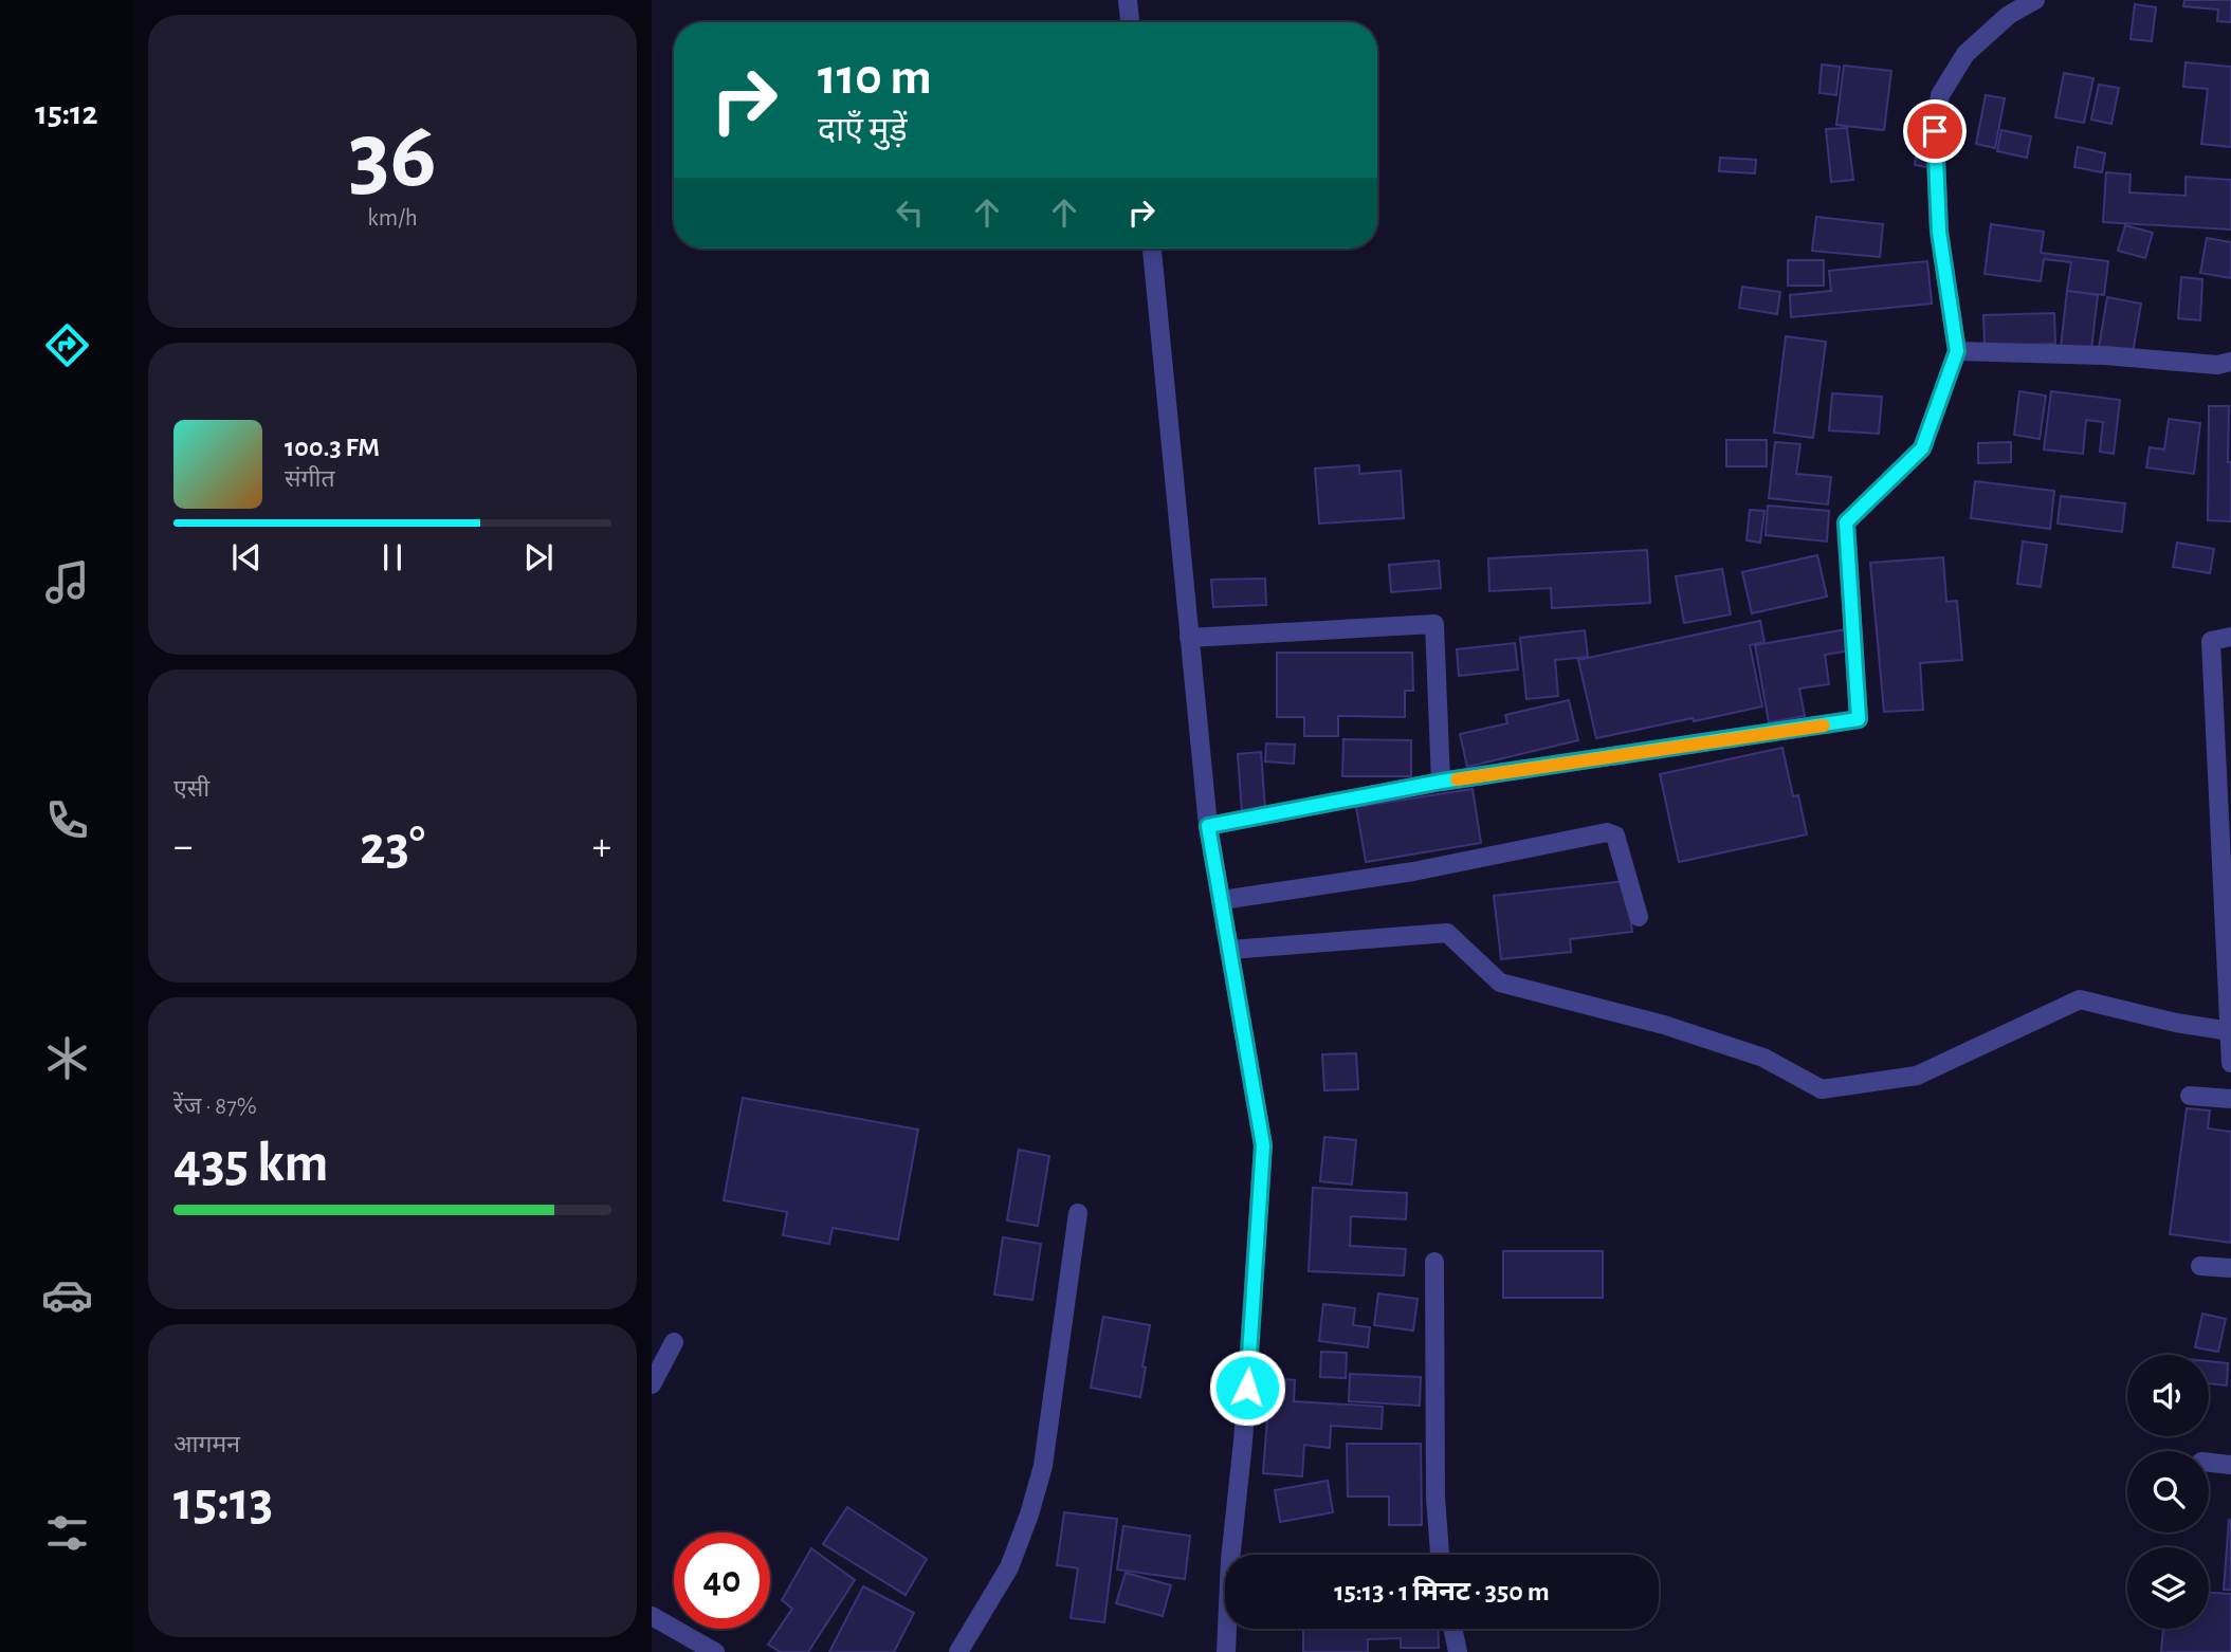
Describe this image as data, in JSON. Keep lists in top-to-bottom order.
{
  "page": {
    "tabs": "15:12",
    "tile": [
      ["36", "km/h"],
      "एसी",
      ["रेंज · 87%", "435 km"],
      ["आगमन", "15:13"]
    ],
    "turn": ["110 m", "दाएँ मुड़ें"],
    "song": ["100.3 FM", "संगीत"],
    "heat": ["−", "23°", "+"],
    "limit": "40",
    "trip": "15:13 · 1 मिनट · 350 m"
  }
}
